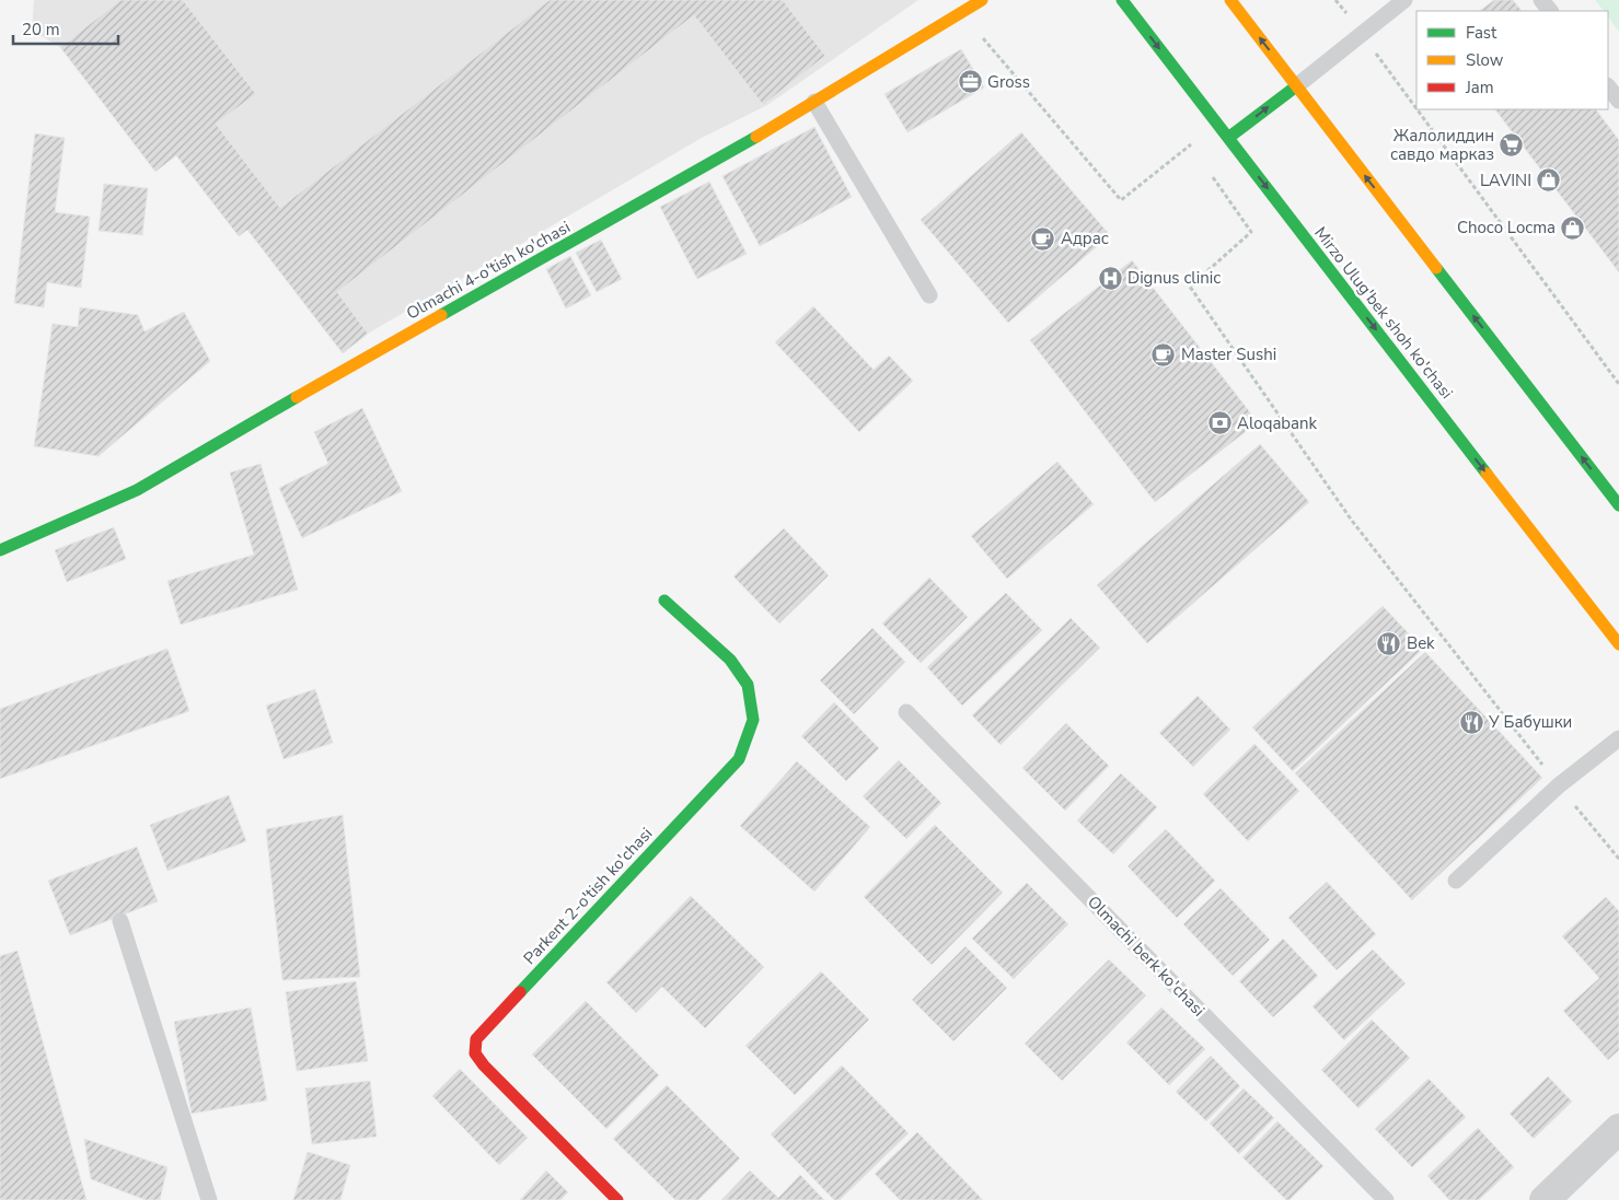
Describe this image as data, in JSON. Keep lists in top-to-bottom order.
{
  "streets": {
    "street": ["Olmachi 4-o'tish ko'chasi", "Mirzo Ulug'bek shoh ko'chasi", "Parkent 2-o'tish ko'chasi"],
    "lane": ["Olmachi berk ko'chasi"]
  },
  "places": {
    "office": ["Gross"],
    "supermarket": ["Жалолиддин савдо марказ"],
    "shop": ["LAVINI", "Choco Locma"],
    "cafe": ["Адрас", "Master Sushi"],
    "hospital": ["Dignus clinic"],
    "bank": ["Aloqabank"],
    "restaurant": ["Bek", "У Бабушки"]
  },
  "legend": ["Fast", "Slow", "Jam"],
  "scale_bar": "20 m"
}
